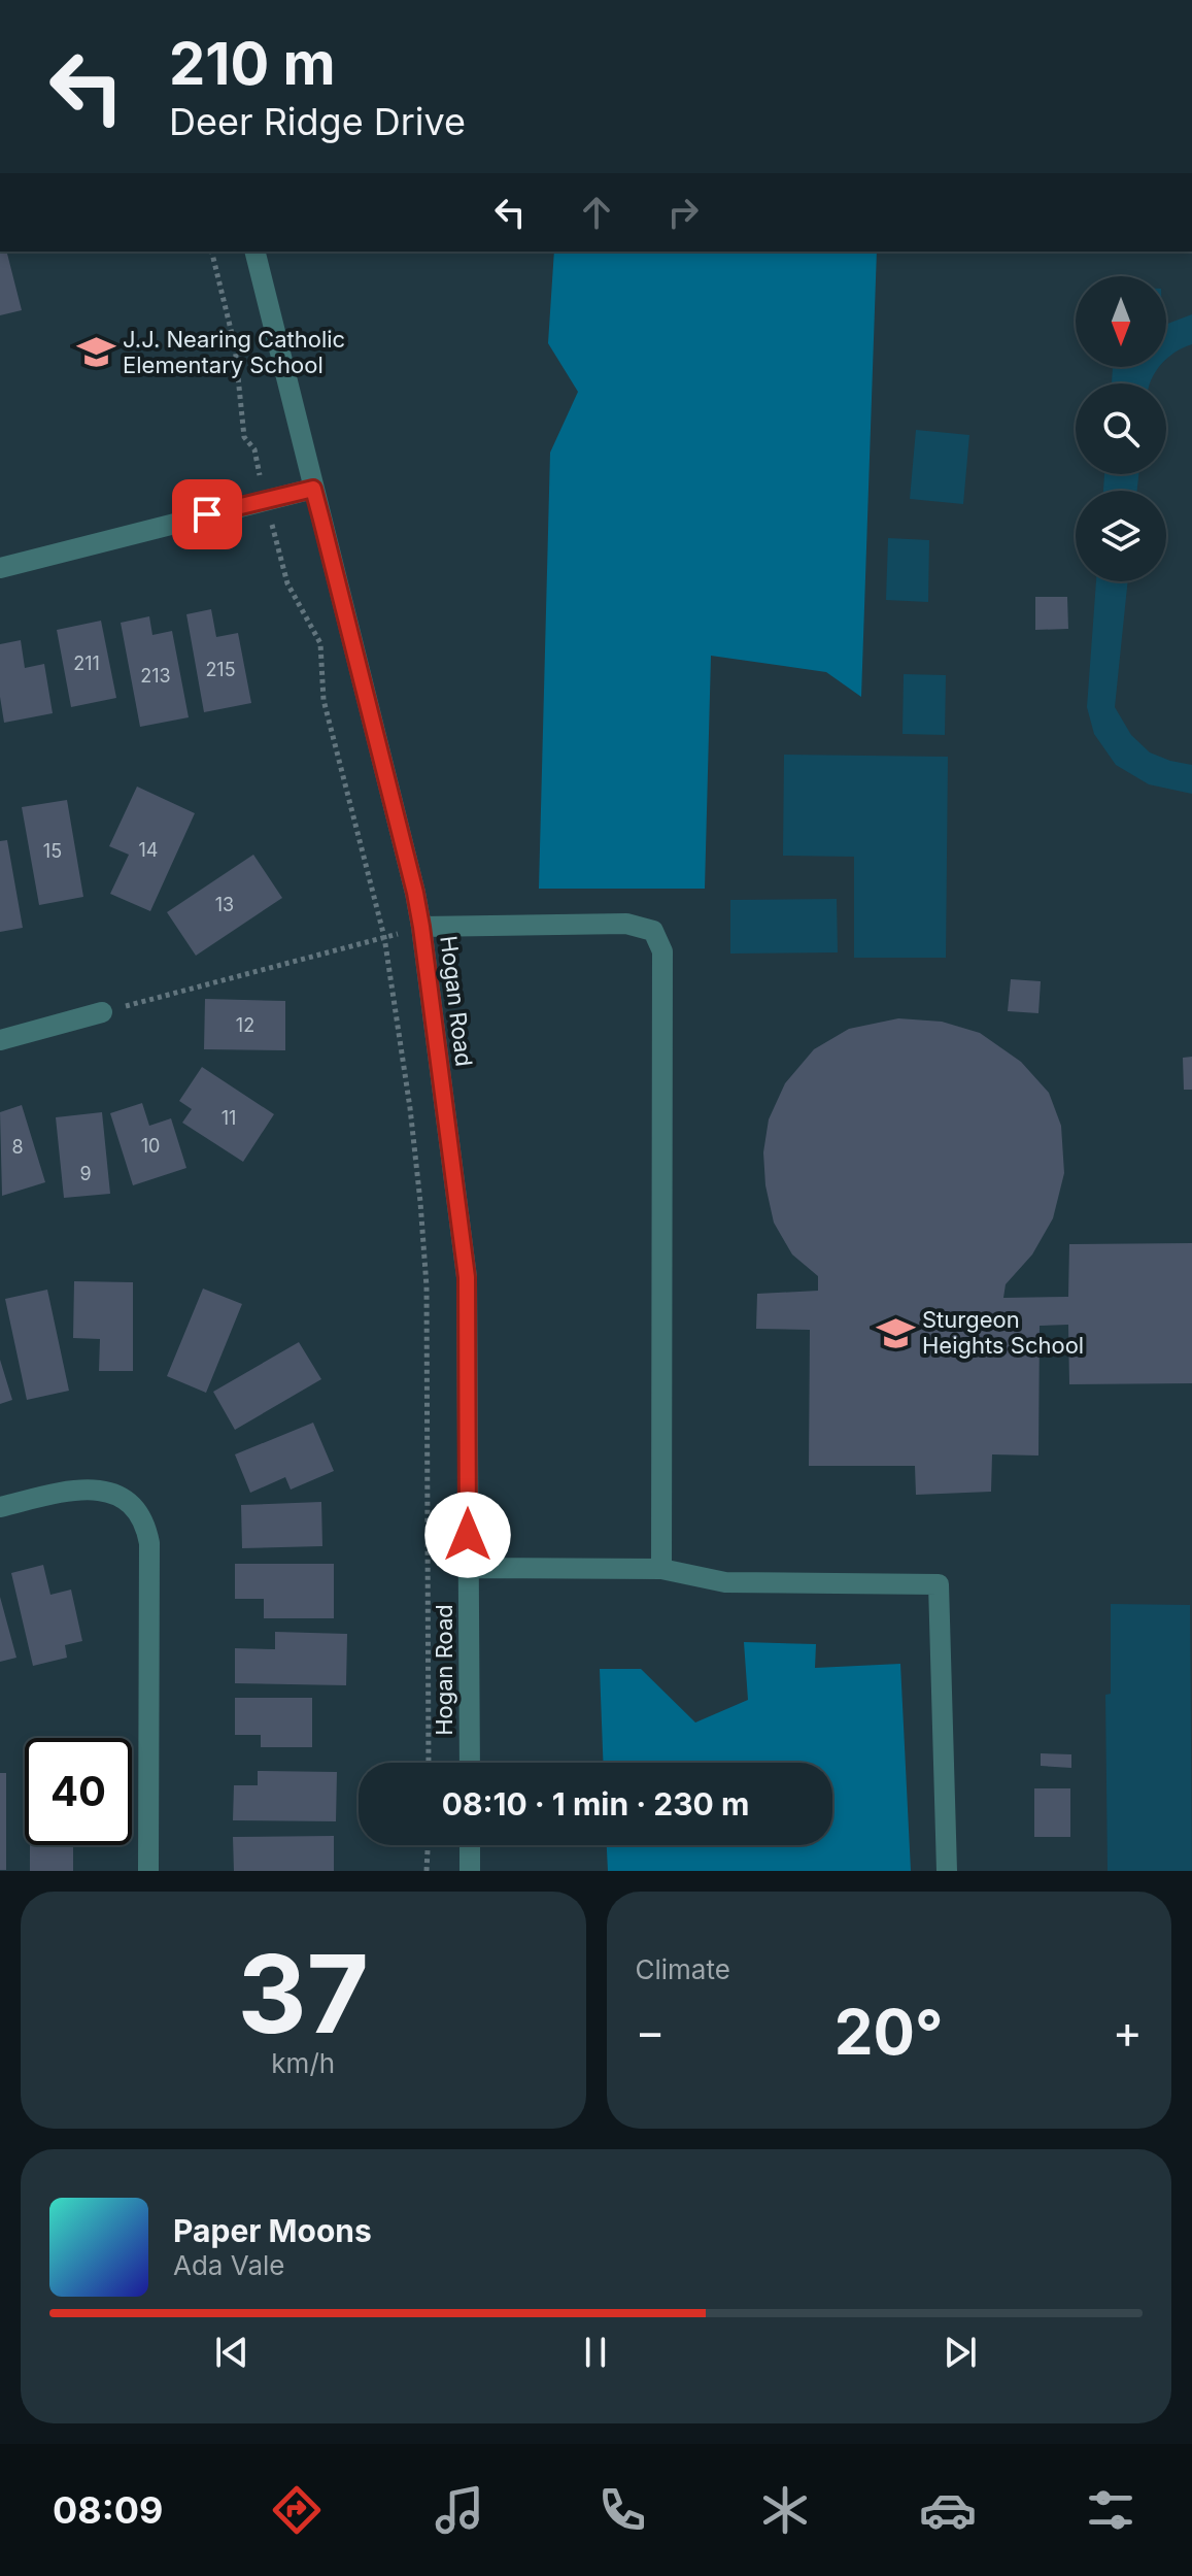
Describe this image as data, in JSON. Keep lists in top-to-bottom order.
{
  "streets": {
    "street": ["Hogan Road"]
  },
  "places": {
    "school or university": ["J.J. Nearing Catholic Elementary School", "Sturgeon Heights School"]
  },
  "house_numbers": [
    "211",
    "215",
    "213",
    "14",
    "15",
    "13",
    "12",
    "11",
    "10",
    "8",
    "9"
  ],
  "north": "bottom",
  "page": {
    "turn": ["210 m", "Deer Ridge Drive"],
    "limit": "40",
    "trip": "08:10 · 1 min · 230 m",
    "tile": [
      ["37", "km/h"],
      "Climate"
    ],
    "heat": ["−", "20°", "+"],
    "song": ["Paper Moons", "Ada Vale"],
    "tabs": "08:09"
  }
}
